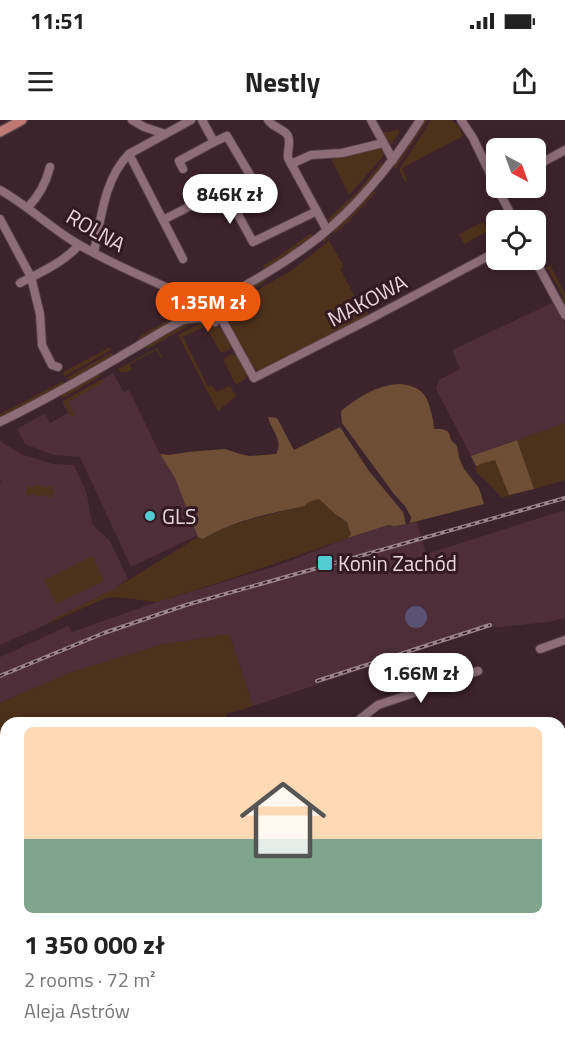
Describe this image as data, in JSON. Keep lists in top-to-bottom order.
{
  "streets": {
    "street": ["ROLNA", "MAKOWA"]
  },
  "places": {
    "other": ["GLS"],
    "transit": ["Konin Zachód"]
  },
  "north": "bottom right",
  "page": {
    "status": "11:51",
    "header": "Nestly",
    "price": ["846K zł", "1.35M zł", "1.66M zł"],
    "list": [
      {
        "name": "1 350 000 zł",
        "note": "2 rooms · 72 m² · Aleja Astrów"
      }
    ]
  }
}
